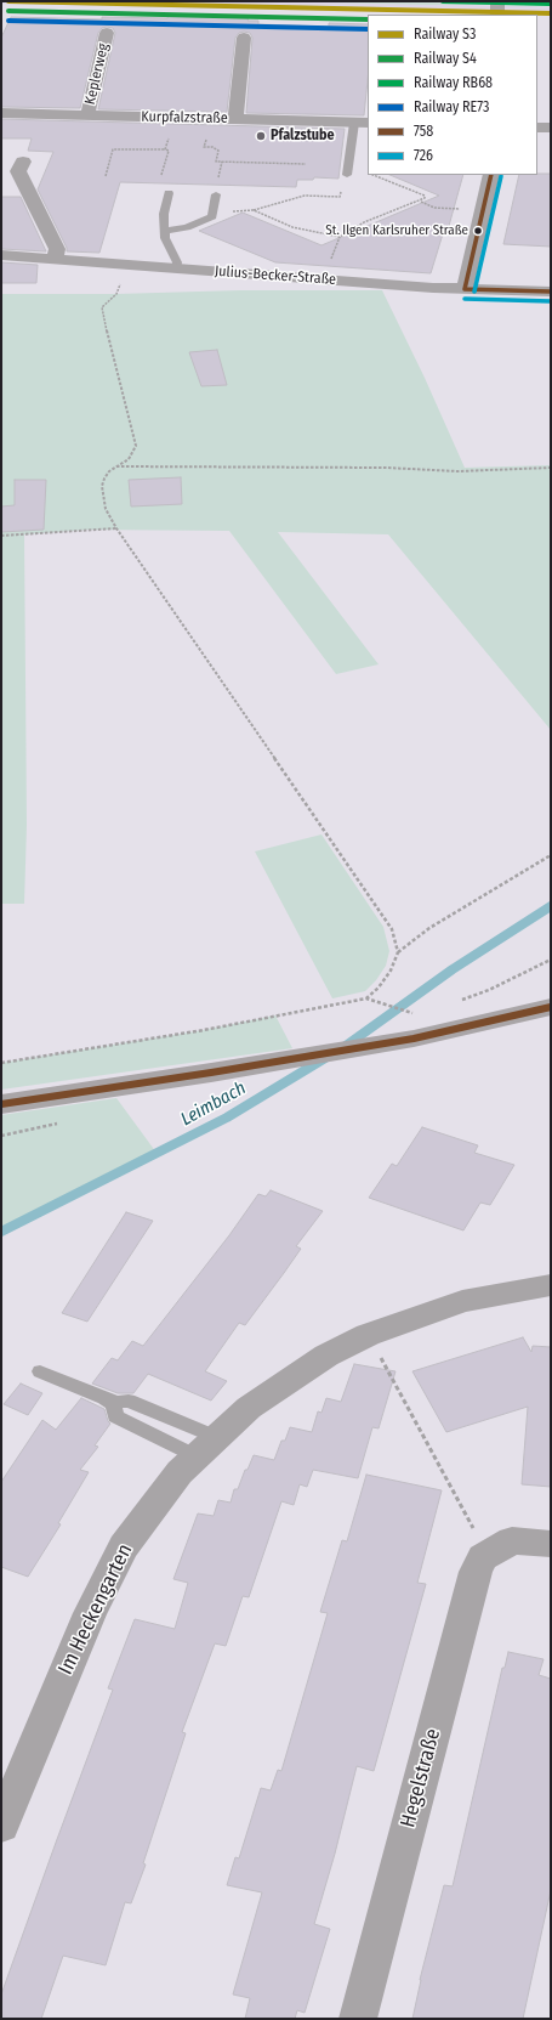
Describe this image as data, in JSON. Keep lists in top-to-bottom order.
{
  "streets": {
    "street": [
      "Keplerweg",
      "Kurpfalzstraße",
      "Julius-Becker-Straße",
      "Im Heckengarten",
      "Hegelstraße"
    ]
  },
  "crossings": [
    ["Keplerweg", "Kurpfalzstraße"]
  ],
  "water": ["Leimbach"],
  "places": ["Pfalzstube", "St. Ilgen Karlsruher Straße"],
  "lines": [
    "rail line S3",
    "rail line RB68",
    "rail line S4",
    "rail line RE73",
    "transit line 758",
    "transit line 726"
  ],
  "legend": [
    "Railway S3",
    "Railway S4",
    "Railway RB68",
    "Railway RE73",
    "758",
    "726"
  ]
}
